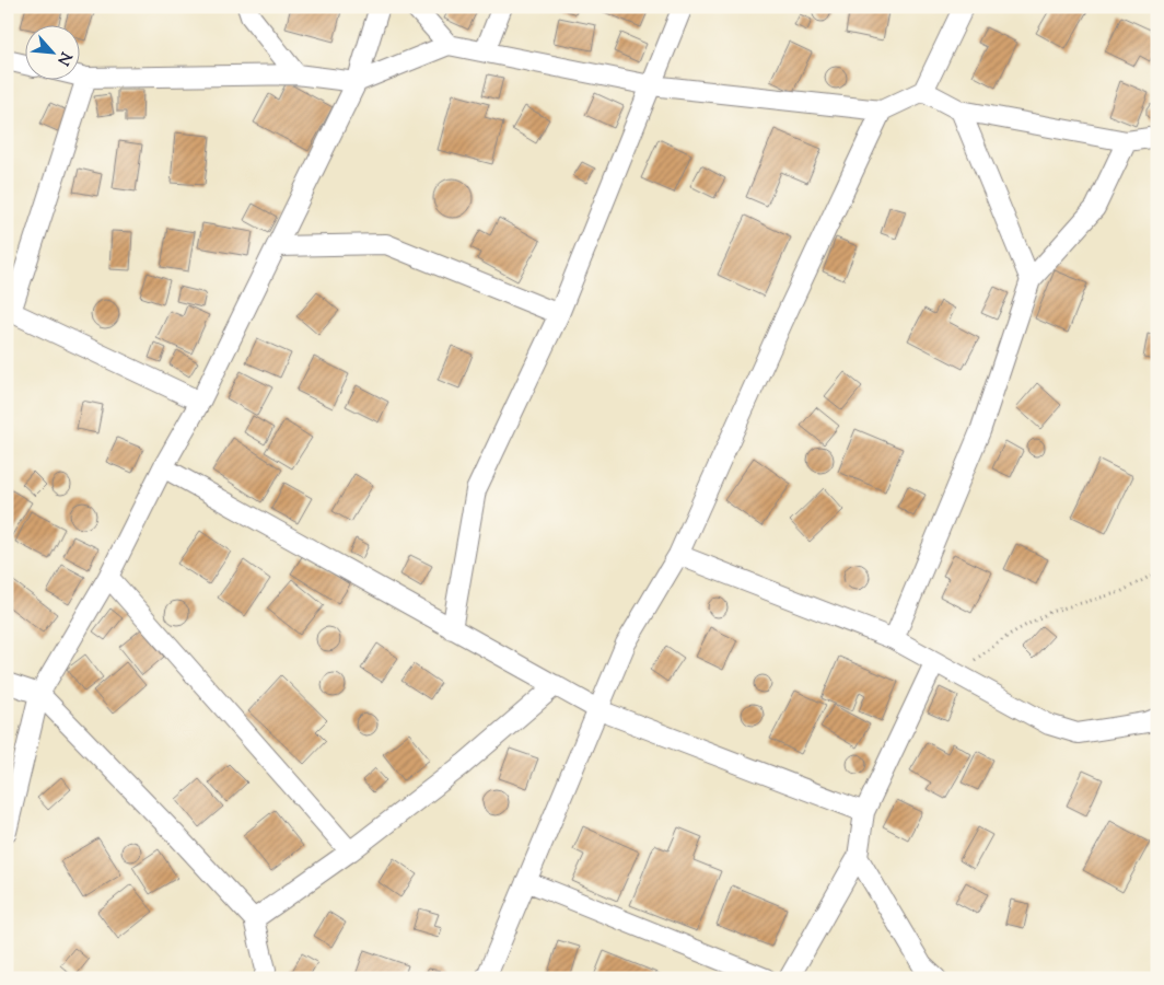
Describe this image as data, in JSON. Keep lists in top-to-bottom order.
{
  "north": "bottom right"
}
